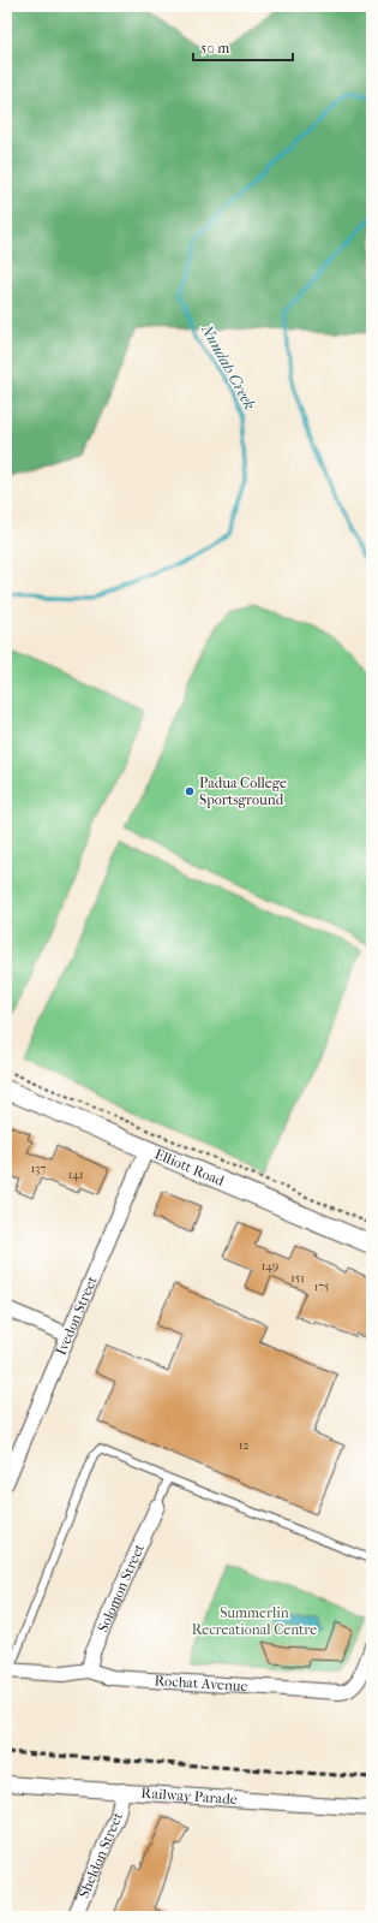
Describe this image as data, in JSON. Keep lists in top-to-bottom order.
{
  "streets": {
    "street": [
      "Elliott Road",
      "Ivedon Street",
      "Solomon Street",
      "Rochat Avenue",
      "Railway Parade",
      "Sheldon Street"
    ]
  },
  "crossings": [
    ["Elliott Road", "Ivedon Street"],
    ["Solomon Street", "Rochat Avenue"],
    ["Railway Parade", "Sheldon Street"]
  ],
  "water": ["Nundah Creek"],
  "parks": ["Summerlin Recreational Centre"],
  "places": ["Padua College Sportsground"],
  "house_numbers": [
    "137",
    "141",
    "149",
    "151",
    "175",
    "12"
  ],
  "scale_bar": "50 m"
}
